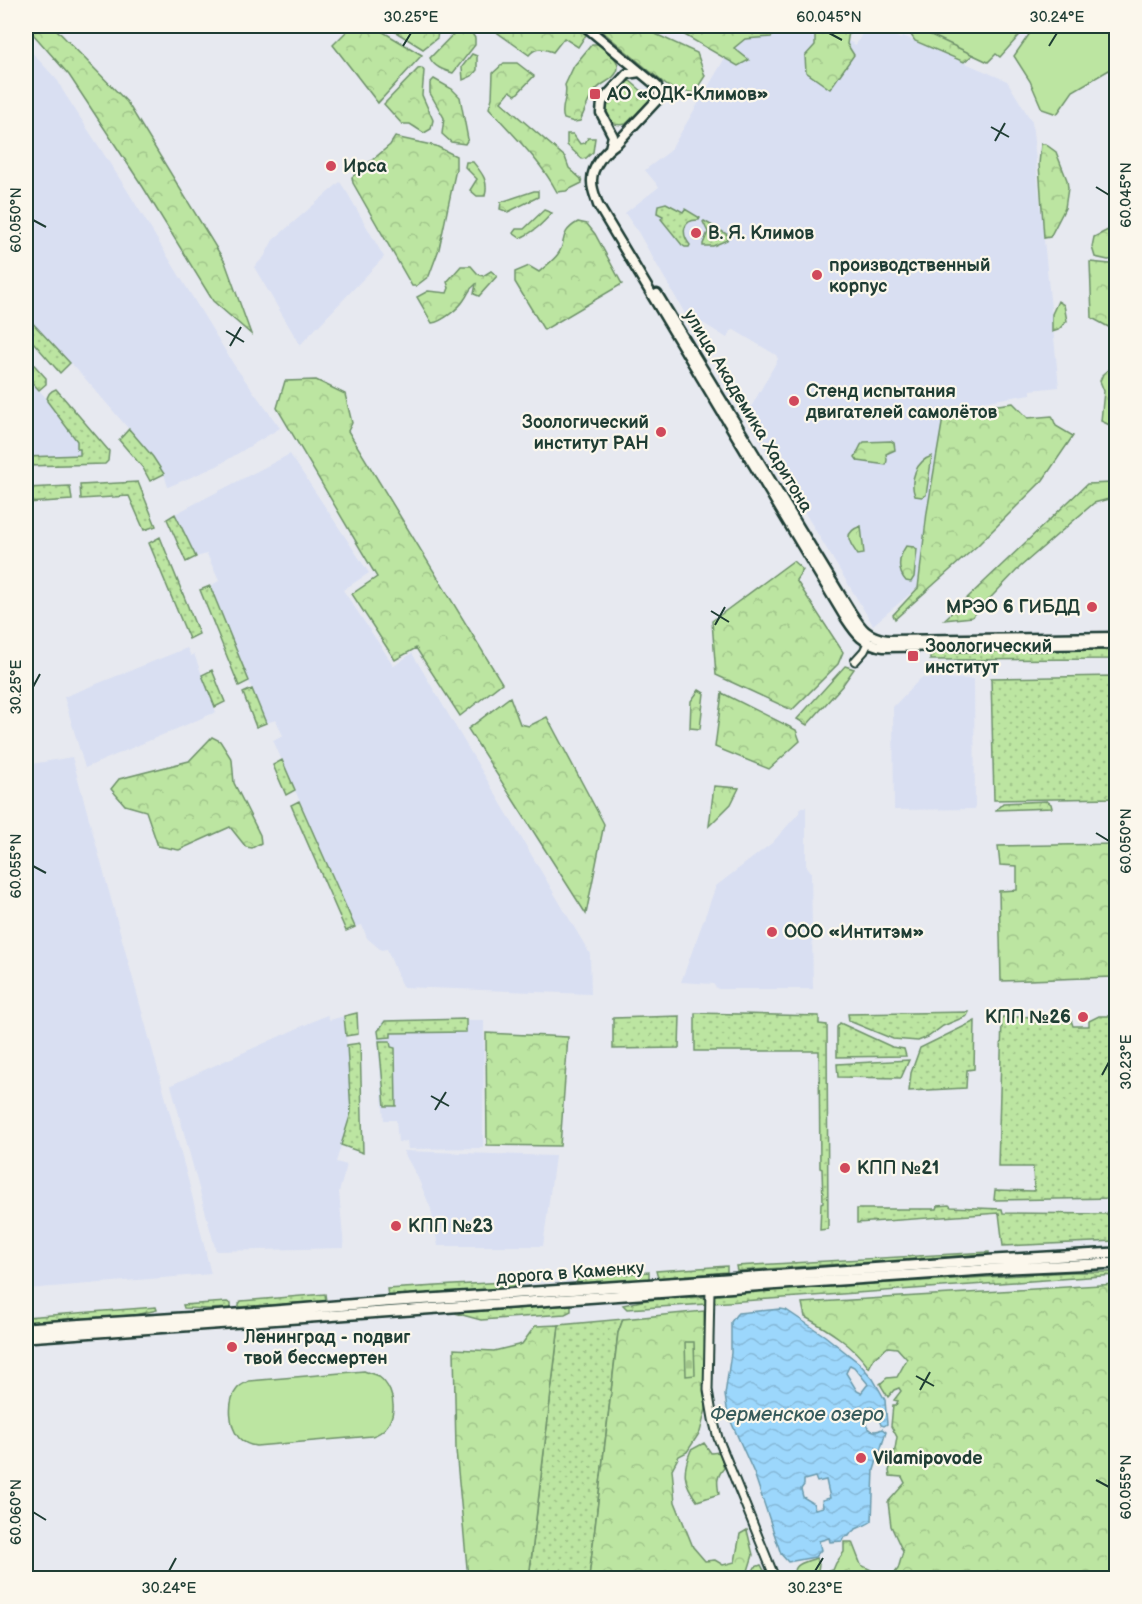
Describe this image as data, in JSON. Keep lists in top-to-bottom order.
{
  "streets": {
    "main road": ["дорога в Каменку"],
    "street": ["улица Академика Харитона"]
  },
  "water": ["Ферменское озеро"],
  "places": {
    "transit": ["АО «ОДК-Климов»", "Зоологический институт"],
    "other": [
      "Ирса",
      "В. Я. Климов",
      "производственный корпус",
      "Стенд испытания двигателей самолётов",
      "Зоологический институт РАН",
      "МРЭО 6 ГИБДД",
      "ООО «Интитэм»",
      "КПП №26",
      "КПП №21",
      "КПП №23",
      "Ленинград - подвиг твой бессмертен",
      "Vilamipovode"
    ]
  },
  "coordinates": [
    "30.25°E",
    "60.045°N",
    "30.24°E",
    "60.050°N",
    "60.055°N",
    "30.23°E",
    "60.060°N"
  ]
}
